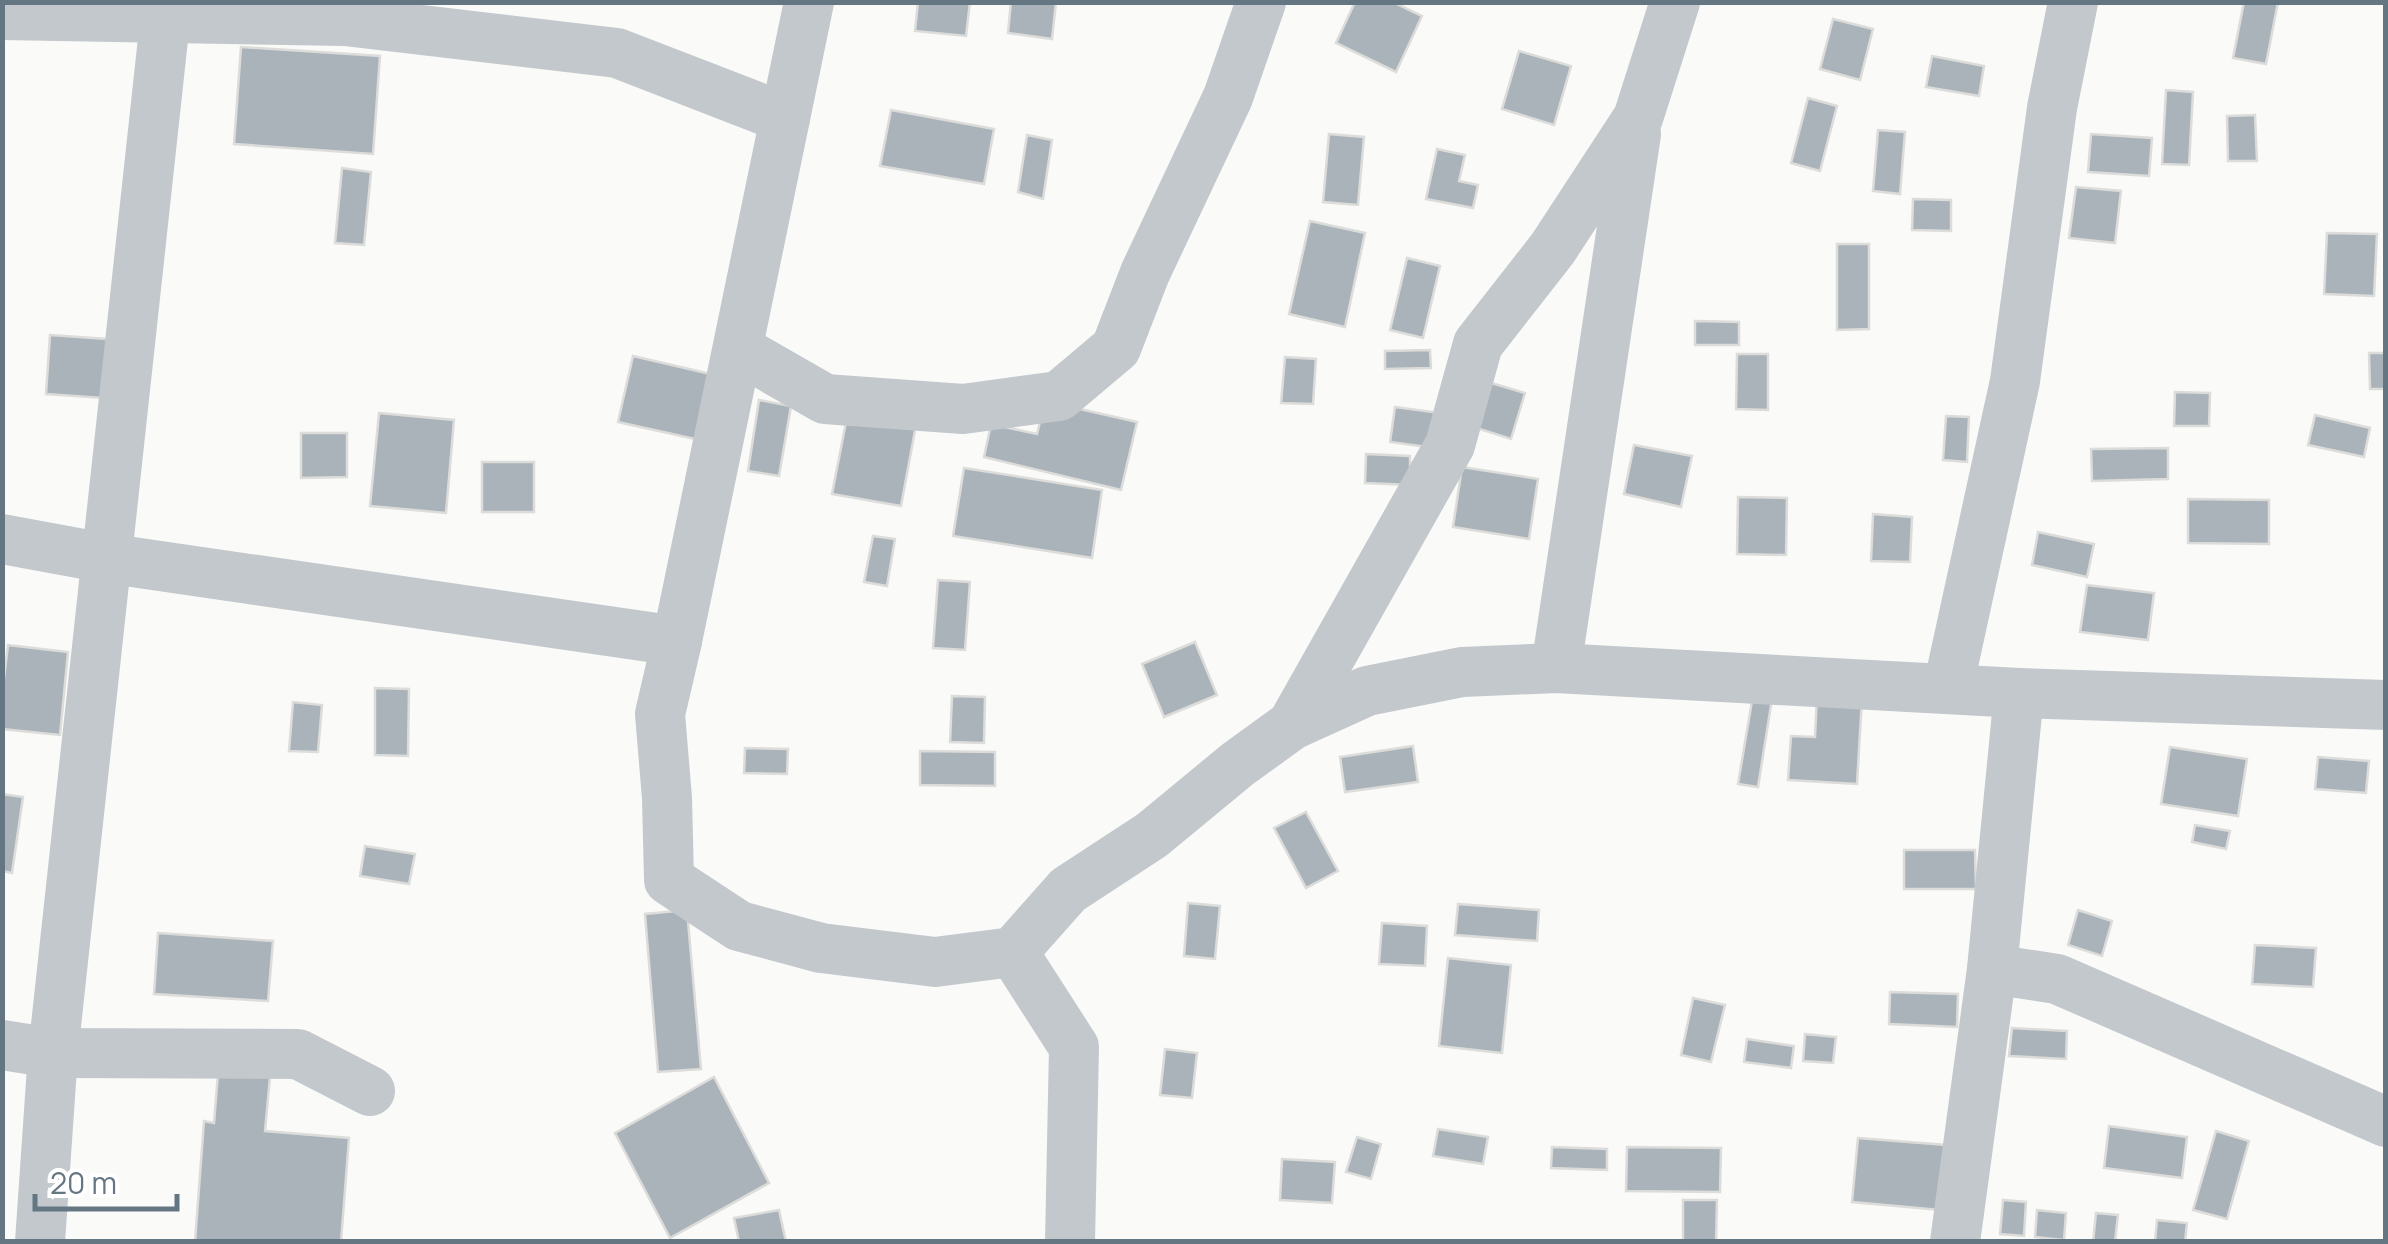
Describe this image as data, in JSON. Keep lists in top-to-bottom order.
{
  "scale_bar": "20 m"
}
